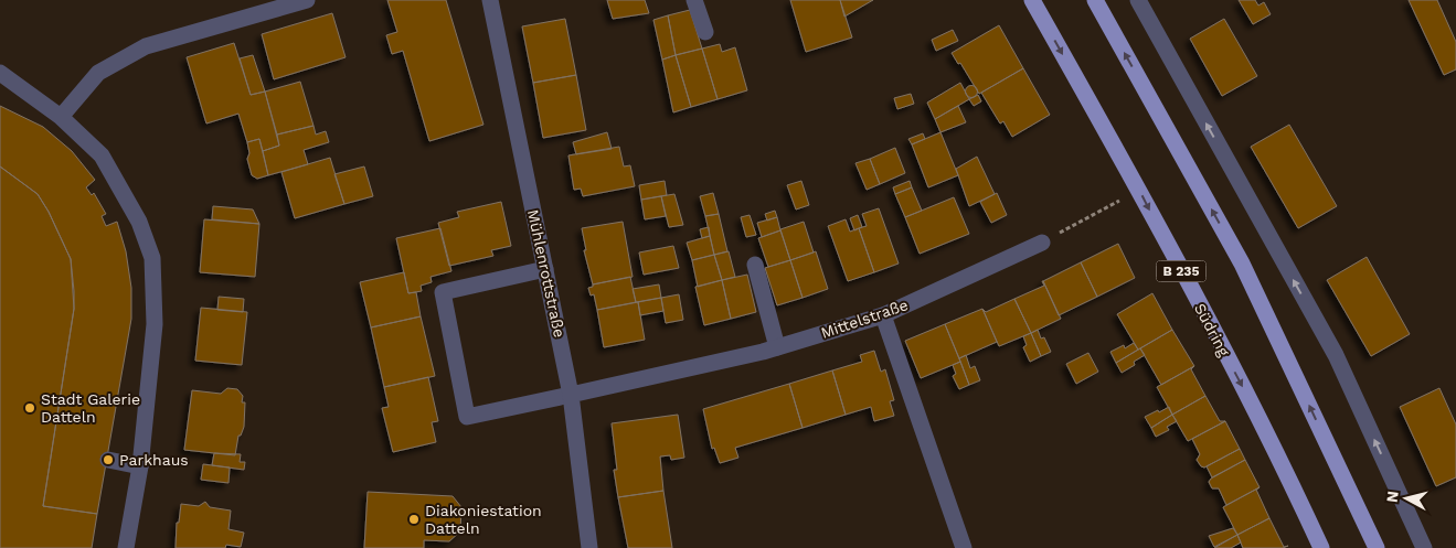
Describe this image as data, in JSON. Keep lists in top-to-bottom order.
{
  "streets": {
    "main road": ["B 235", "Südring"],
    "street": ["Mühlenrottstraße", "Mittelstraße"]
  },
  "crossings": [
    ["Mühlenrottstraße", "Mittelstraße"]
  ],
  "places": ["Stadt Galerie Datteln", "Parkhaus", "Diakoniestation Datteln"],
  "north": "left"
}
